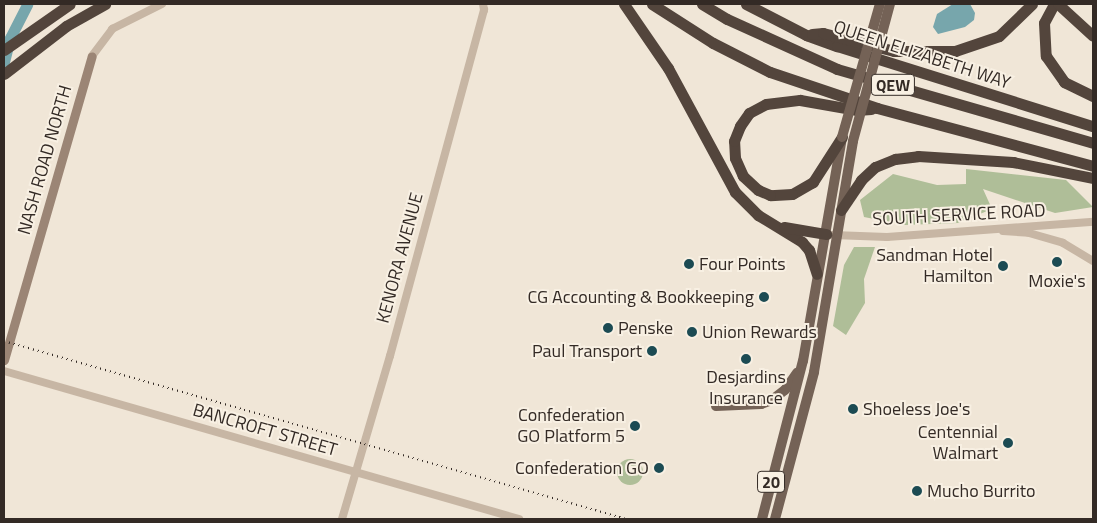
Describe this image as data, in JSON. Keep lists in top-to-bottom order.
{
  "streets": {
    "highway": ["QUEEN ELIZABETH WAY", "QEW"],
    "main road": ["NASH ROAD NORTH", "20"],
    "street": ["SOUTH SERVICE ROAD", "KENORA AVENUE", "BANCROFT STREET"]
  },
  "crossings": [
    ["SOUTH SERVICE ROAD", "20"],
    ["KENORA AVENUE", "BANCROFT STREET"]
  ],
  "places": [
    "Moxie's",
    "Four Points",
    "Sandman Hotel Hamilton",
    "CG Accounting & Bookkeeping",
    "Penske",
    "Union Rewards",
    "Paul Transport",
    "Desjardins Insurance",
    "Shoeless Joe's",
    "Confederation GO Platform 5",
    "Centennial Walmart",
    "Confederation GO",
    "Mucho Burrito"
  ]
}
